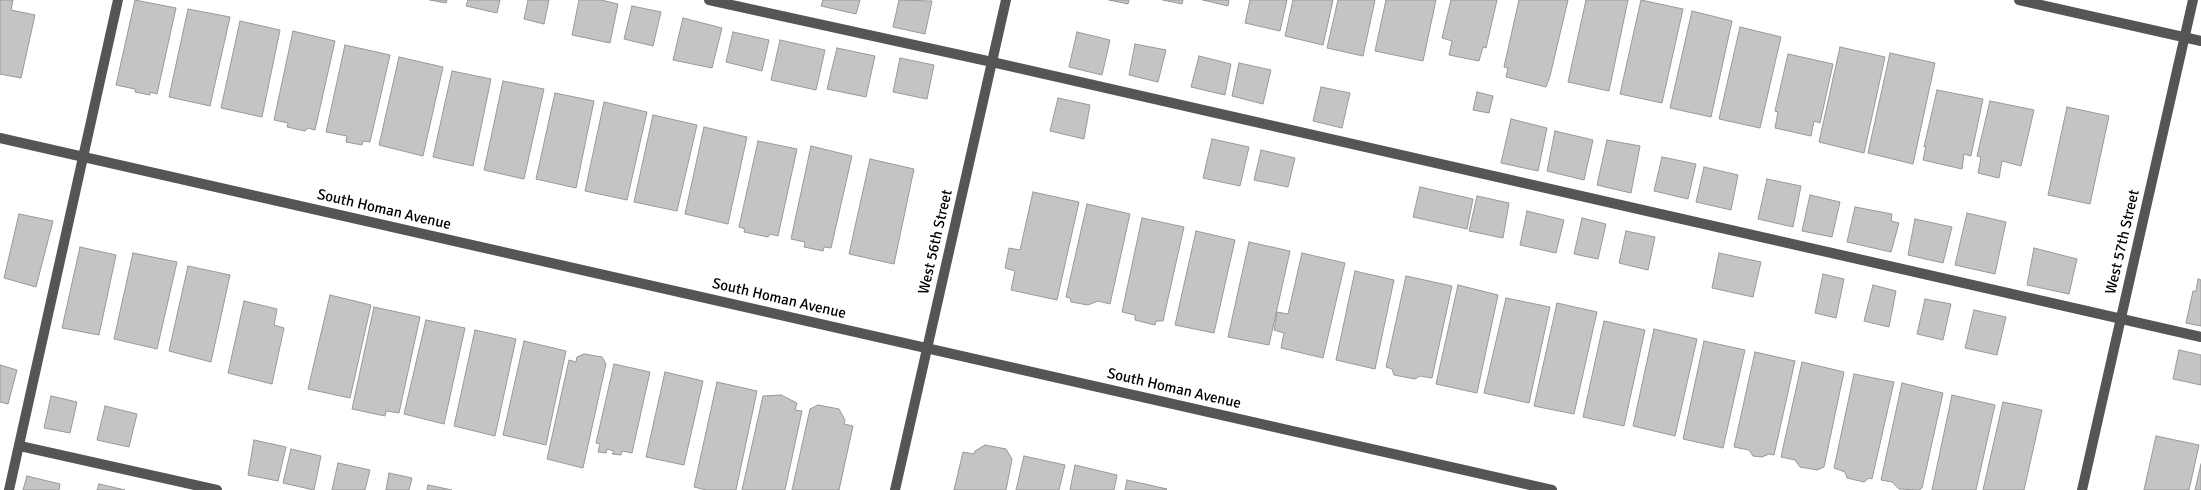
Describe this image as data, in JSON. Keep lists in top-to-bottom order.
{
  "streets": {
    "street": ["South Homan Avenue", "West 56th Street", "West 57th Street"]
  },
  "crossings": [
    ["South Homan Avenue", "West 56th Street"]
  ]
}
